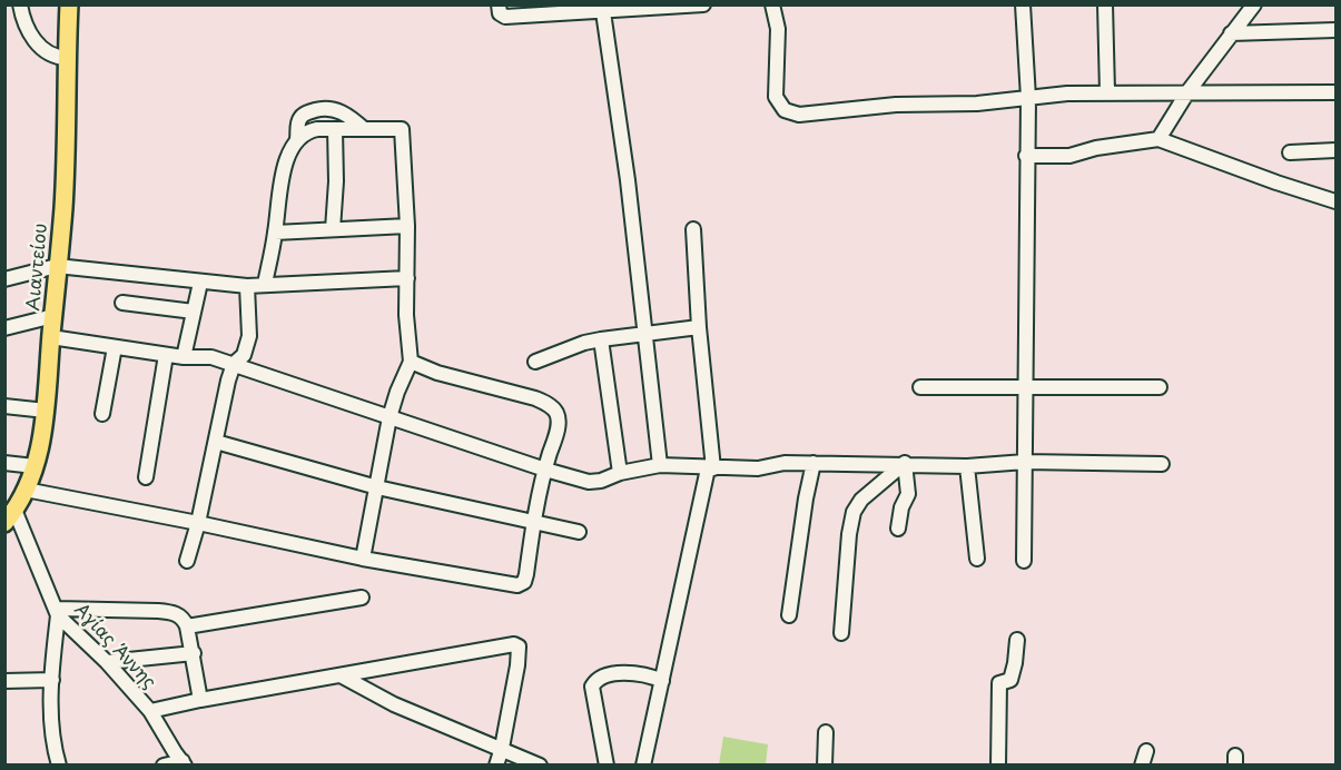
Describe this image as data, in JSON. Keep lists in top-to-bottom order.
{
  "streets": {
    "main road": ["Αιαντείου"],
    "street": ["Αγίας Άννης"]
  },
  "crossings": [
    ["Αιαντείου", "Αγίας Άννης"]
  ]
}
